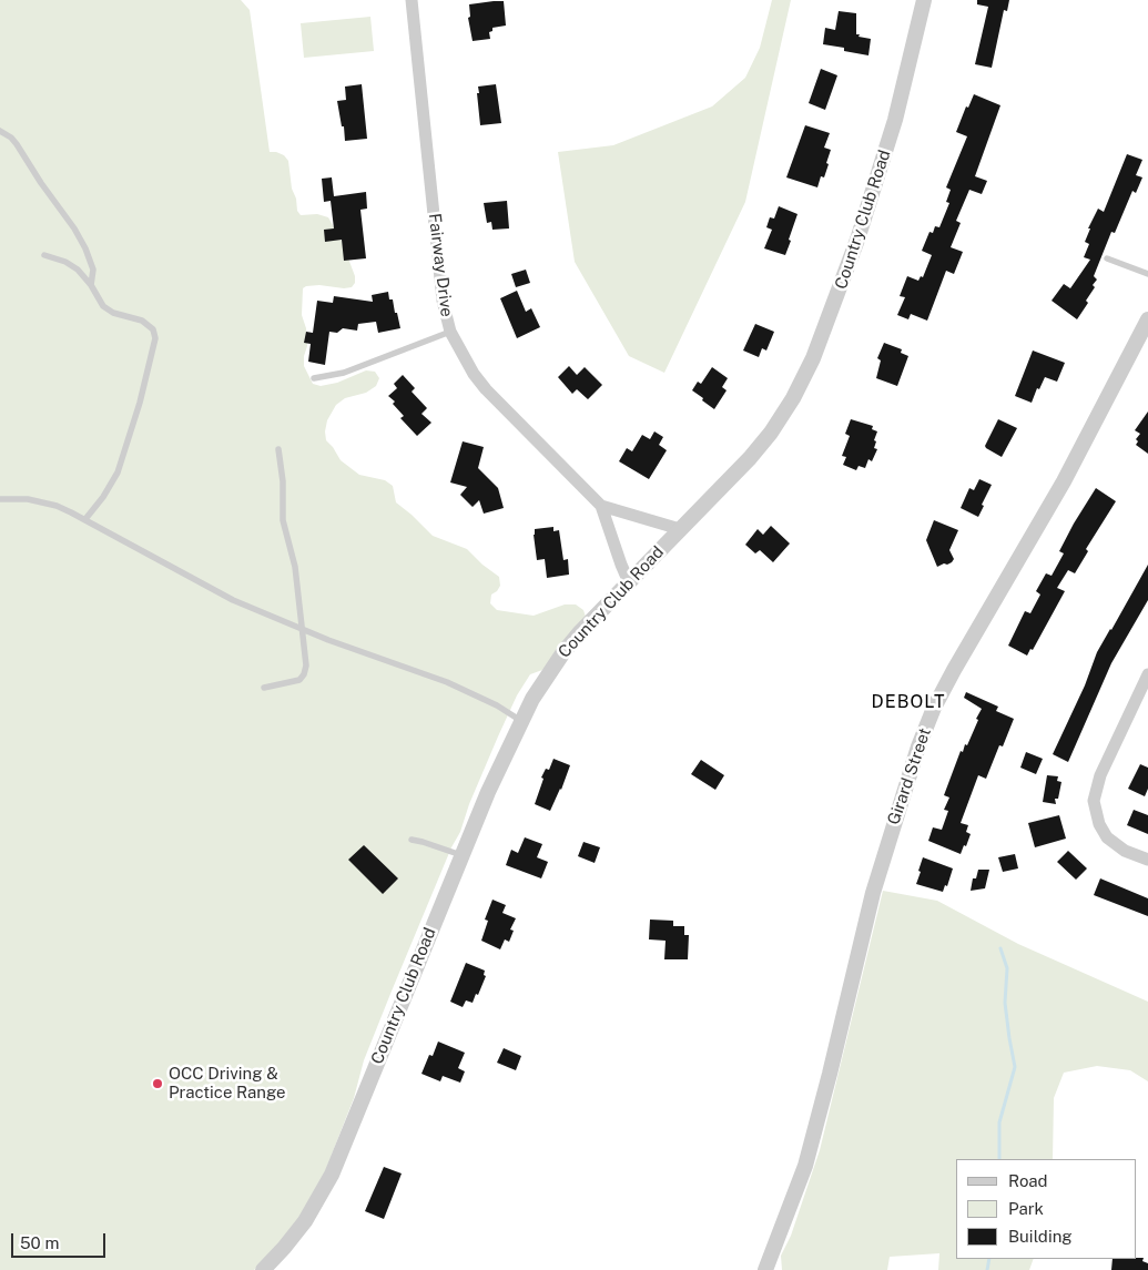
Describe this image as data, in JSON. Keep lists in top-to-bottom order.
{
  "streets": {
    "street": ["Country Club Road", "Fairway Drive", "Girard Street"]
  },
  "crossings": [
    ["Country Club Road", "Fairway Drive"]
  ],
  "districts": ["DEBOLT"],
  "places": ["OCC Driving & Practice Range"],
  "legend": ["Road", "Park", "Building"],
  "scale_bar": "50 m"
}
